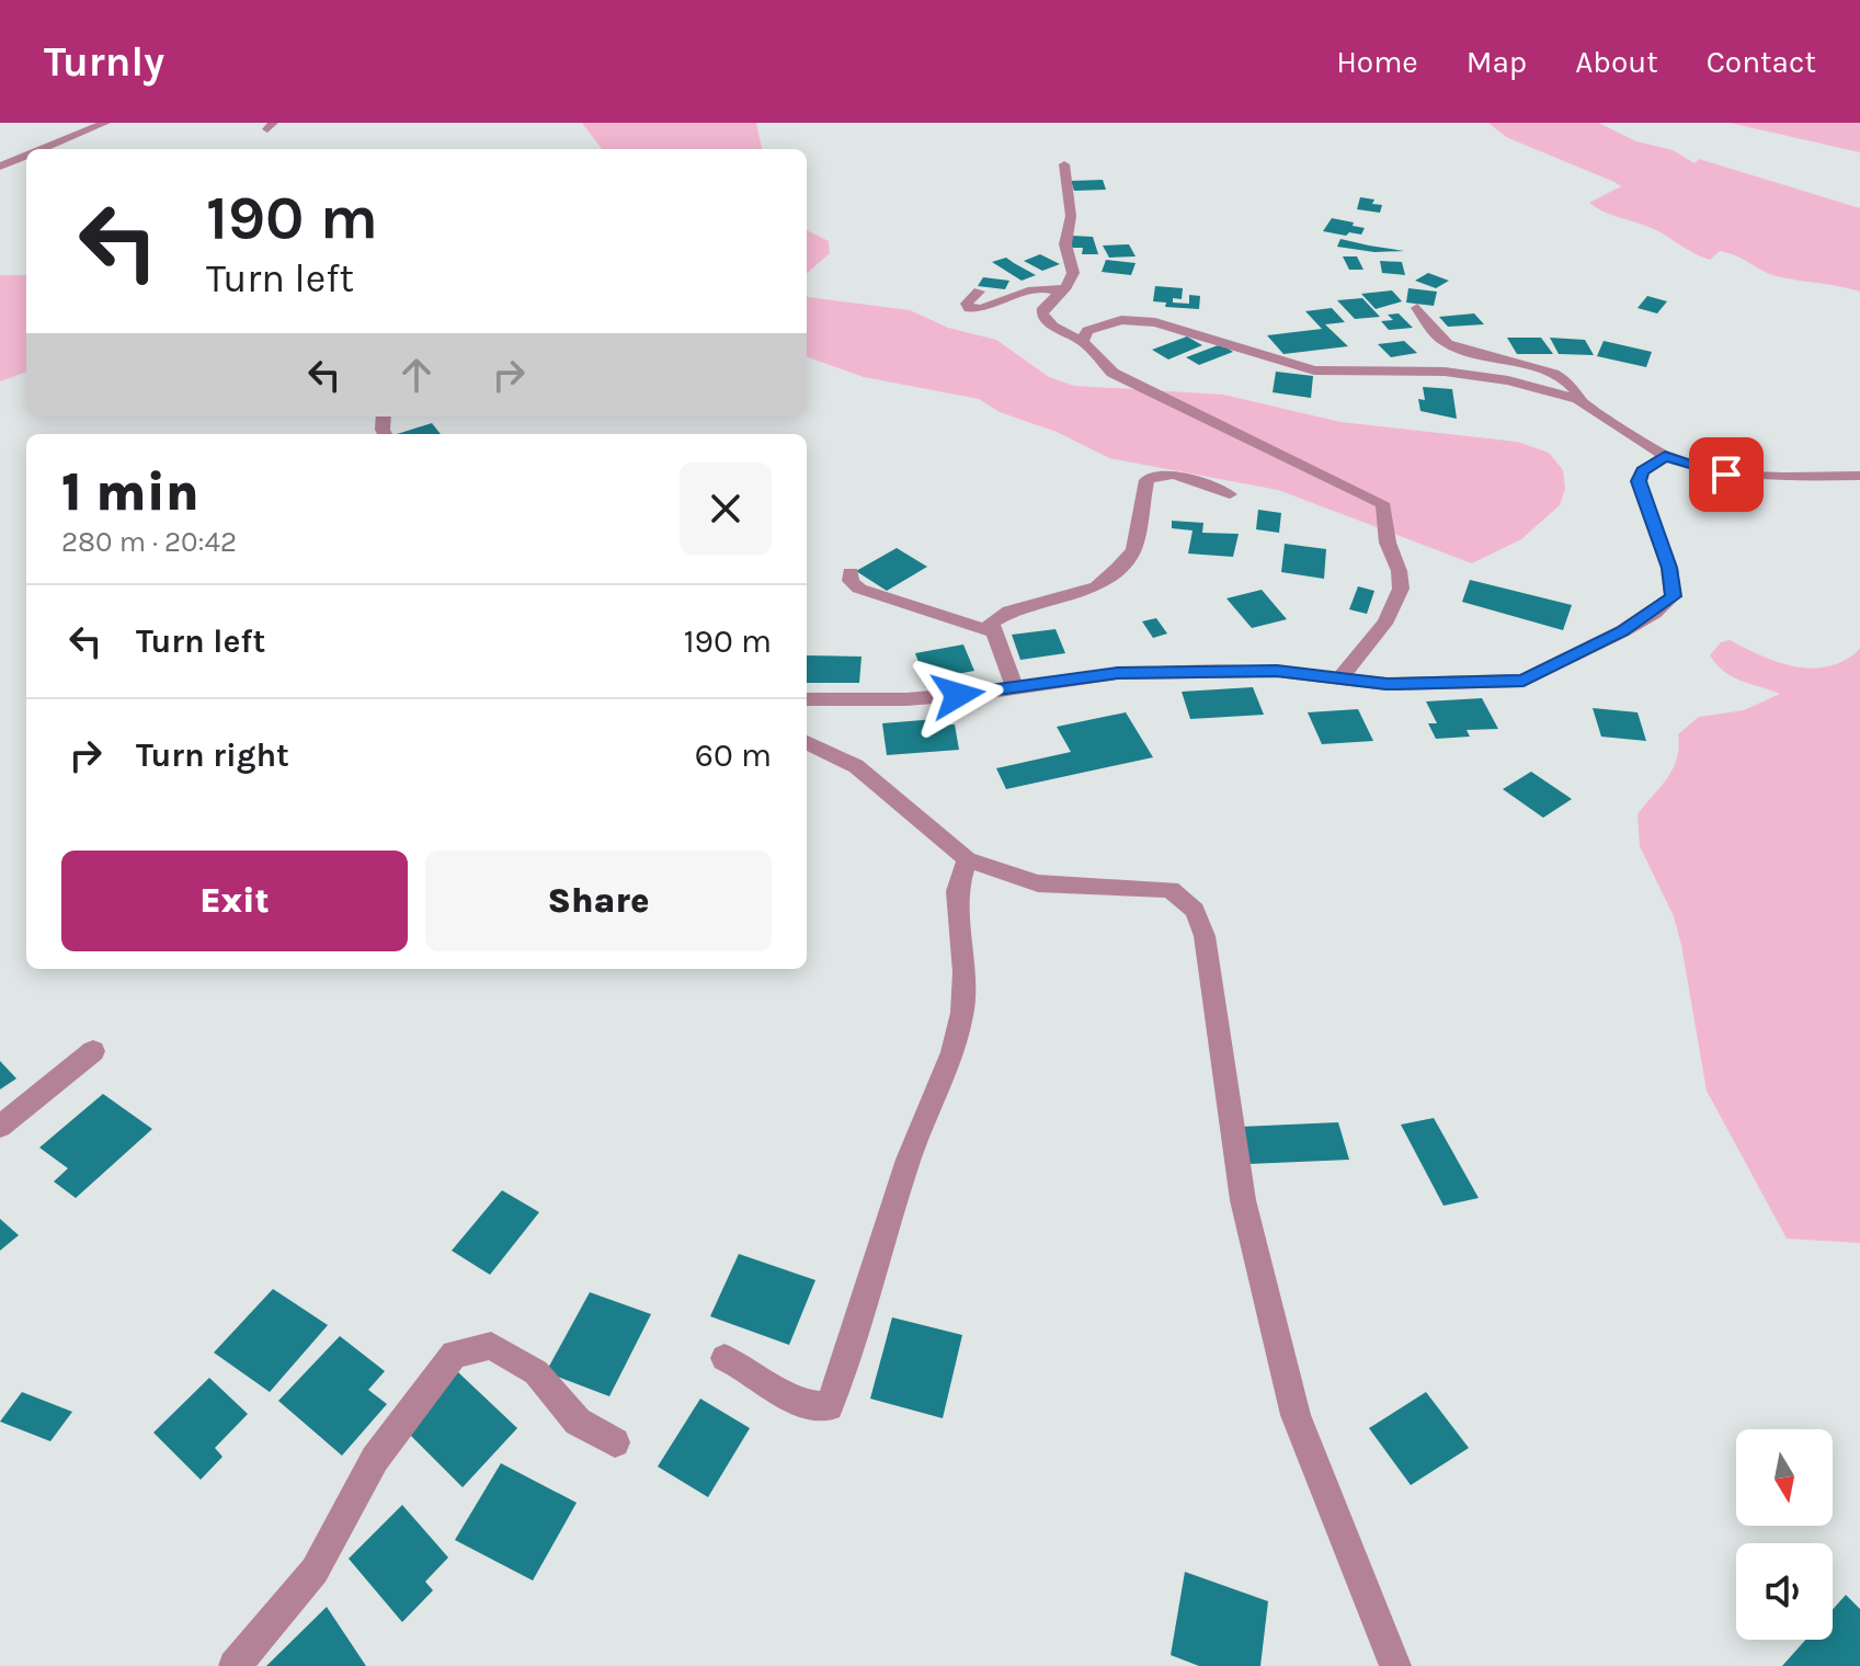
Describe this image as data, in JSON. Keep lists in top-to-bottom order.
{
  "north": "bottom",
  "page": {
    "header": "Turnly",
    "nav": [
      "Home",
      "Map",
      "About",
      "Contact"
    ],
    "turn": ["190 m", "Turn left"],
    "heading": ["1 min", "280 m · 20:42"],
    "list": [
      {
        "name": "Turn left",
        "value": "190 m"
      },
      {
        "name": "Turn right",
        "value": "60 m"
      }
    ],
    "buttons": ["Exit", "Share"]
  }
}
